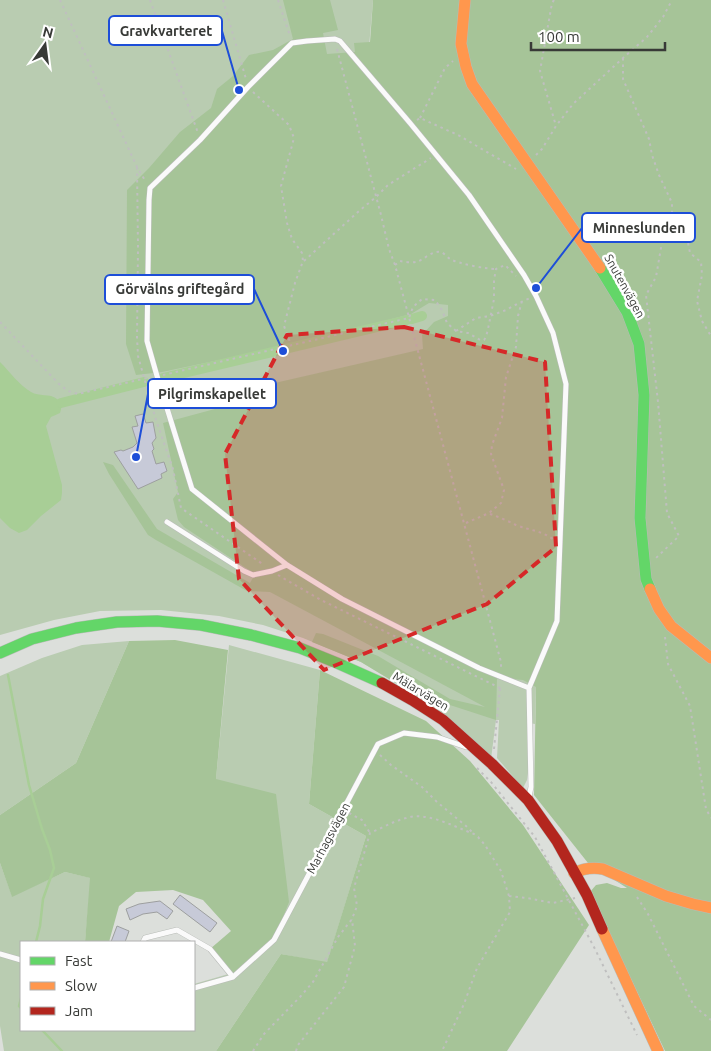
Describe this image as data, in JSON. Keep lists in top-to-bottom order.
{
  "streets": {
    "street": ["Snutenvägen", "Mälarvägen"],
    "lane": ["Marhagsvägen"]
  },
  "crossings": [
    ["Mälarvägen", "Marhagsvägen"]
  ],
  "places": [
    "Gravkvarteret",
    "Minneslunden",
    "Görvälns griftegård",
    "Pilgrimskapellet"
  ],
  "legend": ["Fast", "Slow", "Jam"],
  "scale_bar": "100 m",
  "north": "top"
}
